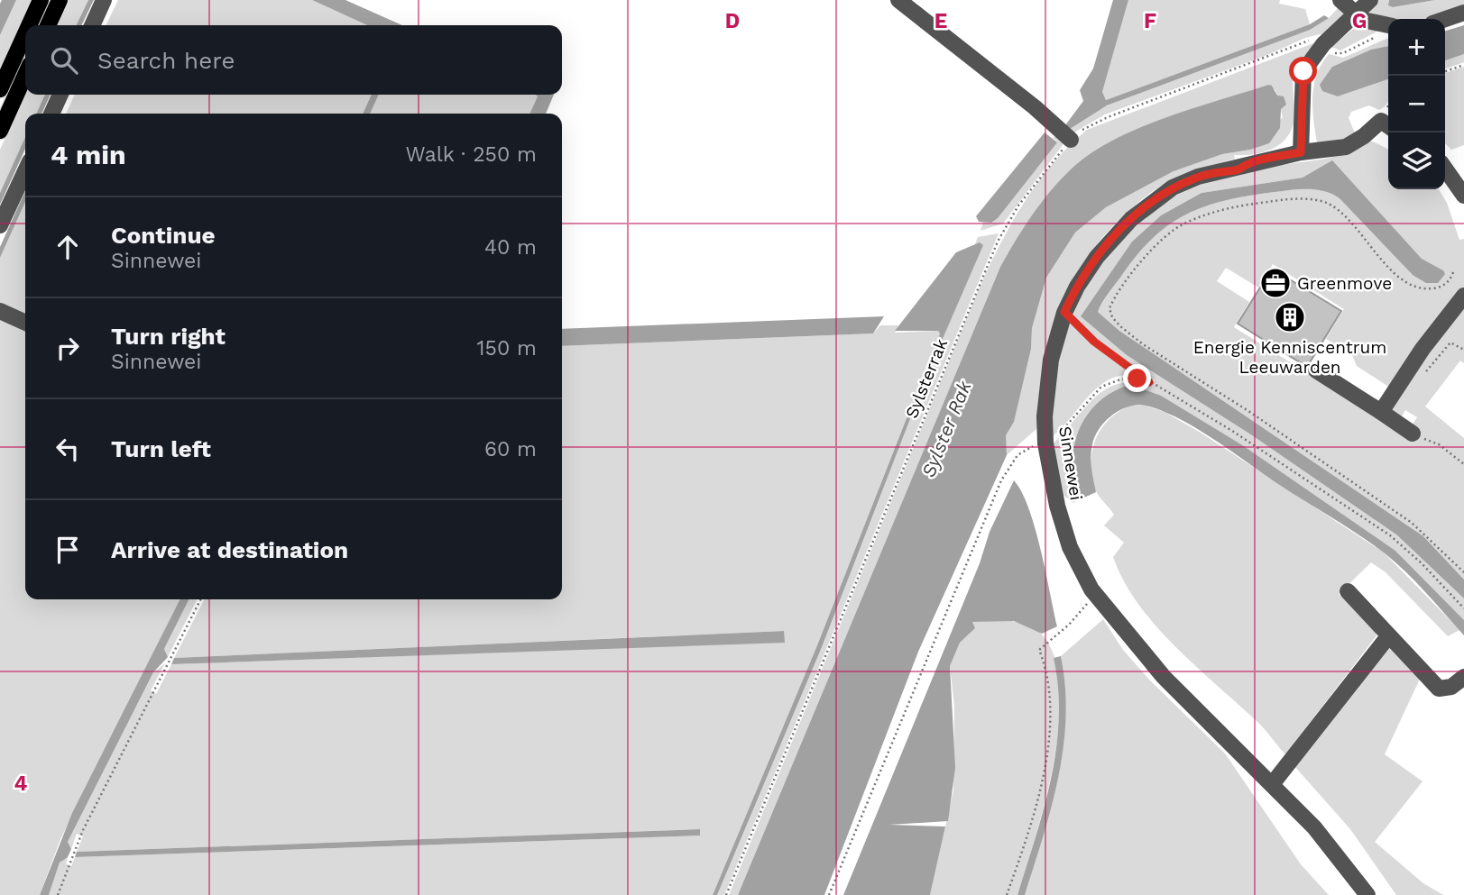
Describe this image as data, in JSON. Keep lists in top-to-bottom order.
{
  "streets": {
    "street": ["Sinnewei"],
    "path": ["Sylsterrak"]
  },
  "water": ["Sylster Rak"],
  "places": {
    "office": ["Greenmove"],
    "building": ["Energie Kenniscentrum Leeuwarden"]
  },
  "page": {
    "map_buttons": ["+", "−"],
    "search": "Search here",
    "heading": ["4 min", "Walk · 250 m"],
    "list": [
      ["Continue", "Sinnewei", "40 m"],
      ["Turn right", "Sinnewei", "150 m"],
      ["Turn left", "60 m"],
      "Arrive at destination"
    ]
  },
  "grid": {
    "columns": [
      "D",
      "E",
      "F",
      "G"
    ],
    "rows": ["4"]
  }
}
